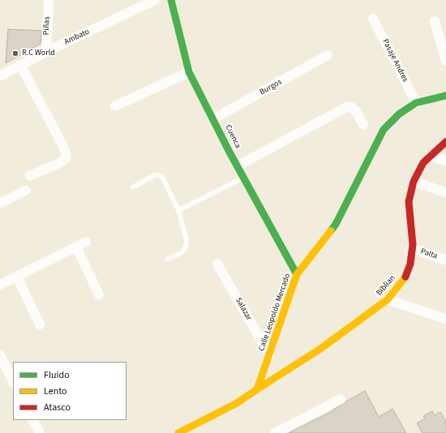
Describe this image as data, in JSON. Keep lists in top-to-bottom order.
{
  "streets": {
    "street": [
      "Piñas",
      "Ambato",
      "Pasaje Andres",
      "Burgos",
      "Cuenca",
      "Palta",
      "Biblian",
      "Salazar",
      "Calle Leopoldo Mercado"
    ]
  },
  "crossings": [
    ["Piñas", "Ambato"],
    ["Pasaje Andres", "Calle Leopoldo Mercado"],
    ["Burgos", "Cuenca"],
    ["Cuenca", "Calle Leopoldo Mercado"],
    ["Palta", "Biblian"],
    ["Biblian", "Calle Leopoldo Mercado"],
    ["Salazar", "Calle Leopoldo Mercado"]
  ],
  "places": ["R.C World"],
  "legend": ["Fluido", "Lento", "Atasco"]
}
